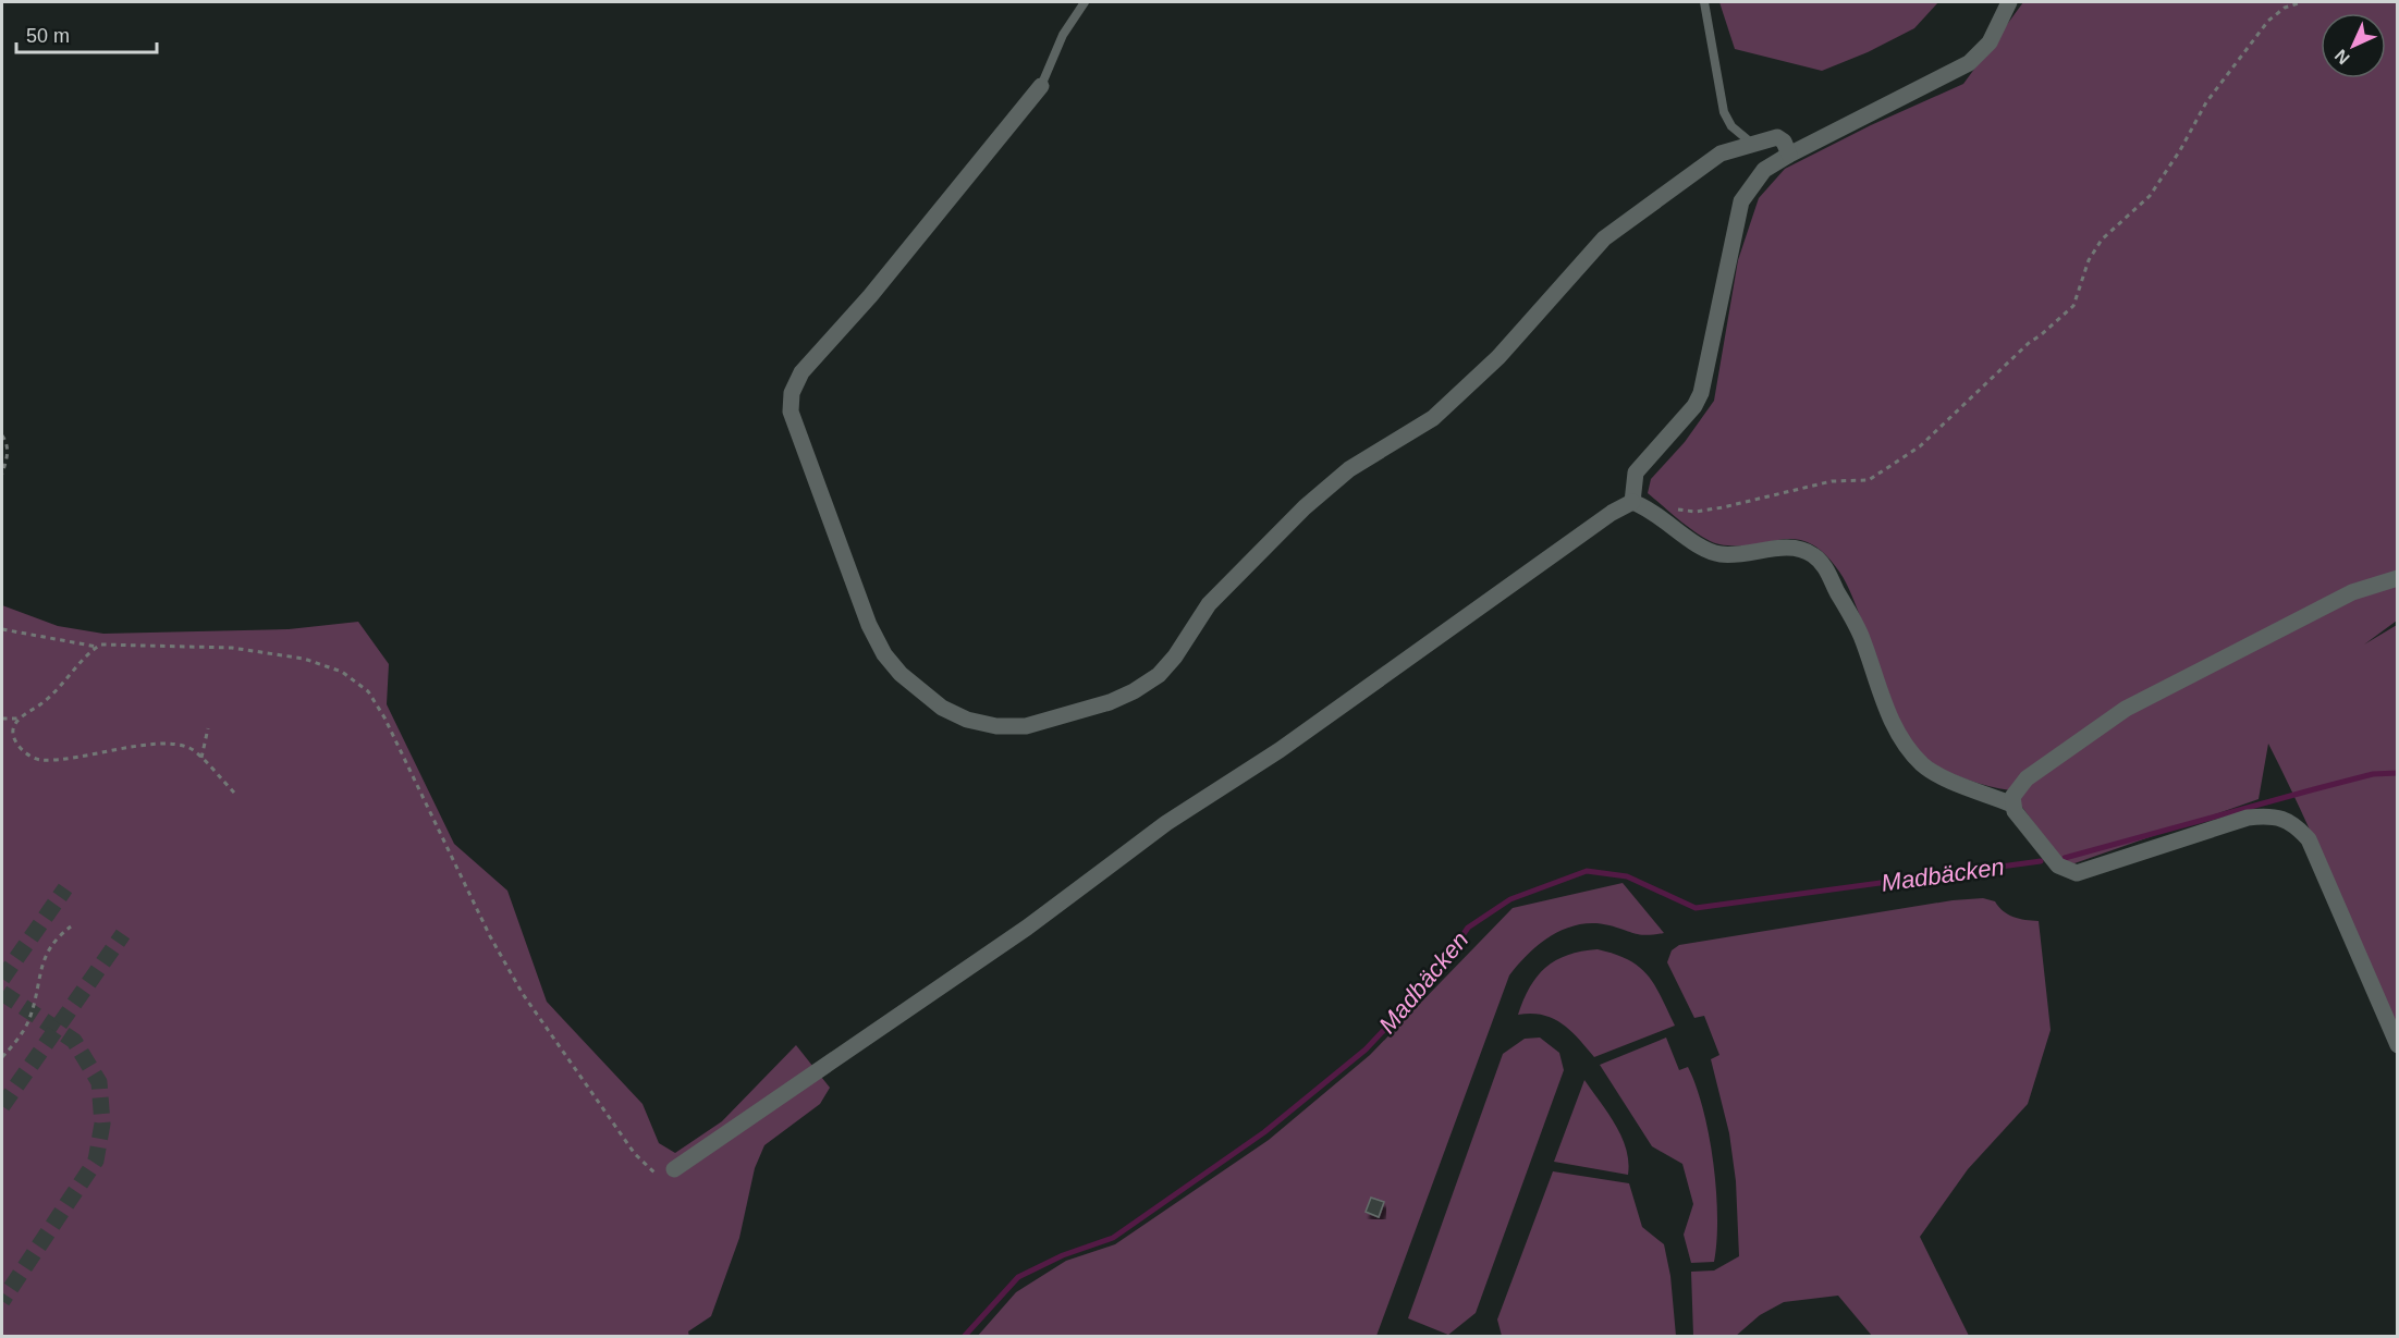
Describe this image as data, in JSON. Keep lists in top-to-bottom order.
{
  "water": ["Madbäcken"],
  "scale_bar": "50 m",
  "north": "bottom left"
}
